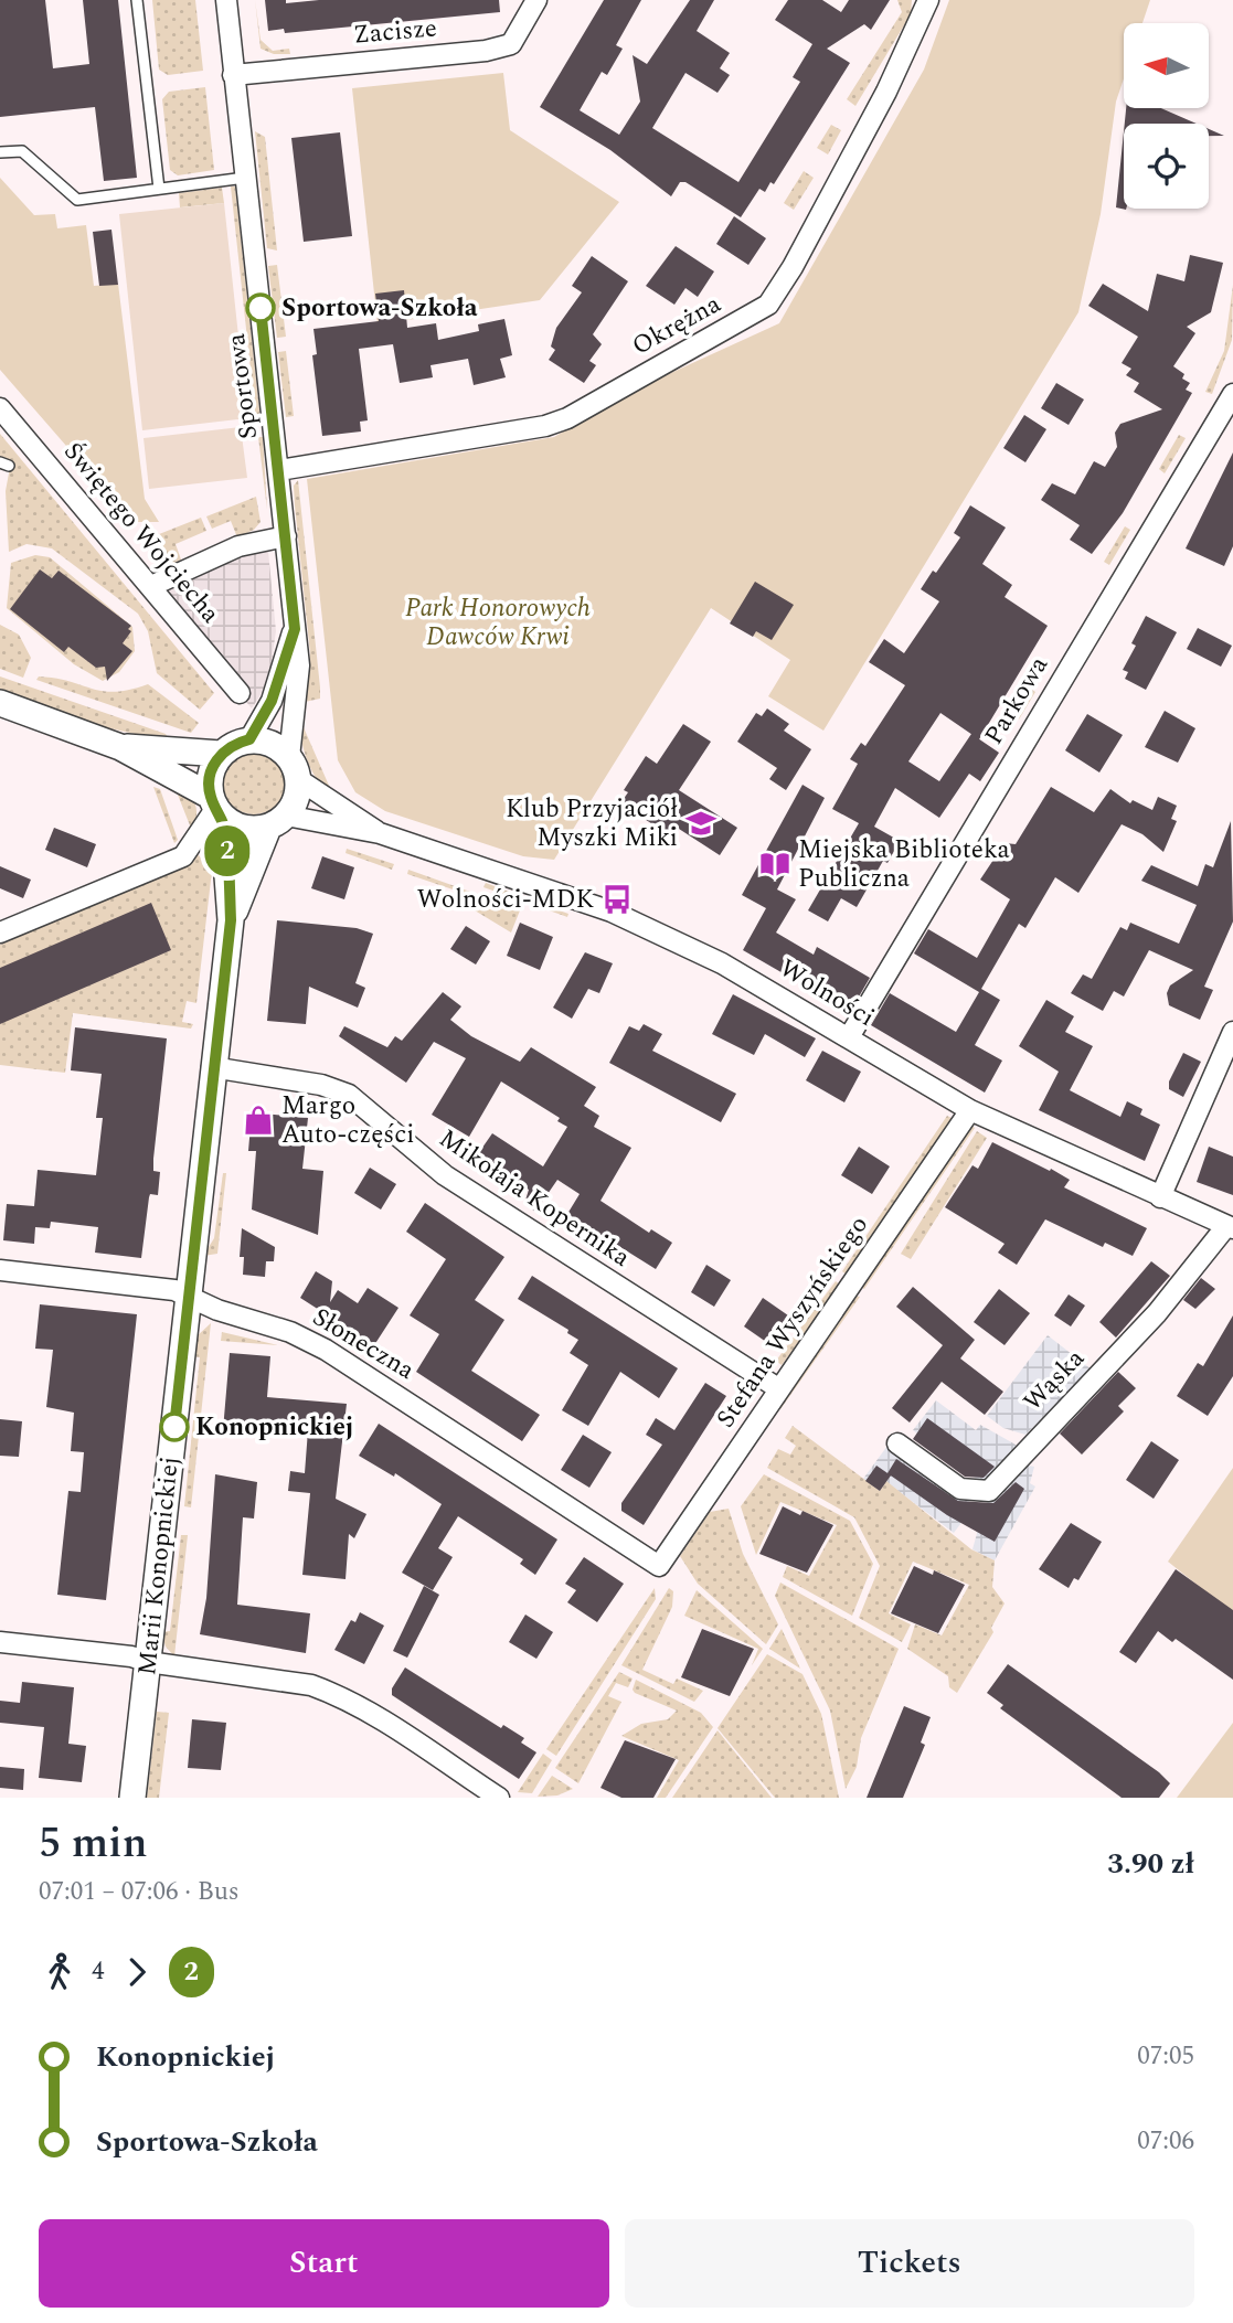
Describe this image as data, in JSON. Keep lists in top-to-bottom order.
{
  "streets": {
    "street": [
      "Zacisze",
      "Okrężna",
      "Sportowa",
      "Świętego Wojciecha",
      "Parkowa",
      "Wolności",
      "Mikołaja Kopernika",
      "Stefana Wyszyńskiego",
      "Słoneczna",
      "Wąska",
      "Marii Konopnickiej"
    ]
  },
  "crossings": [
    ["Zacisze", "Sportowa"],
    ["Okrężna", "Sportowa"],
    ["Parkowa", "Wolności"],
    ["Wolności", "Stefana Wyszyńskiego"],
    ["Wolności", "Wąska"],
    ["Mikołaja Kopernika", "Stefana Wyszyńskiego"],
    ["Mikołaja Kopernika", "Marii Konopnickiej"],
    ["Stefana Wyszyńskiego", "Słoneczna"],
    ["Słoneczna", "Marii Konopnickiej"]
  ],
  "parks": ["Park Honorowych Dawców Krwi"],
  "places": {
    "other": ["Sportowa-Szkoła", "Konopnickiej"],
    "school or university": ["Klub Przyjaciół Myszki Miki"],
    "library": ["Miejska Biblioteka Publiczna"],
    "bus stop": ["Wolności-MDK"],
    "shop": ["Margo Auto-części"]
  },
  "lines": ["bus line 2"],
  "north": "left",
  "page": {
    "on_map": "2",
    "heading": ["5 min", "07:01 – 07:06 · Bus", "3.90 zł"],
    "legs": ["4", "2"],
    "list": [
      {
        "name": "Konopnickiej",
        "value": "07:05"
      },
      {
        "name": "Sportowa-Szkoła",
        "value": "07:06"
      }
    ],
    "buttons": ["Start", "Tickets"]
  }
}
